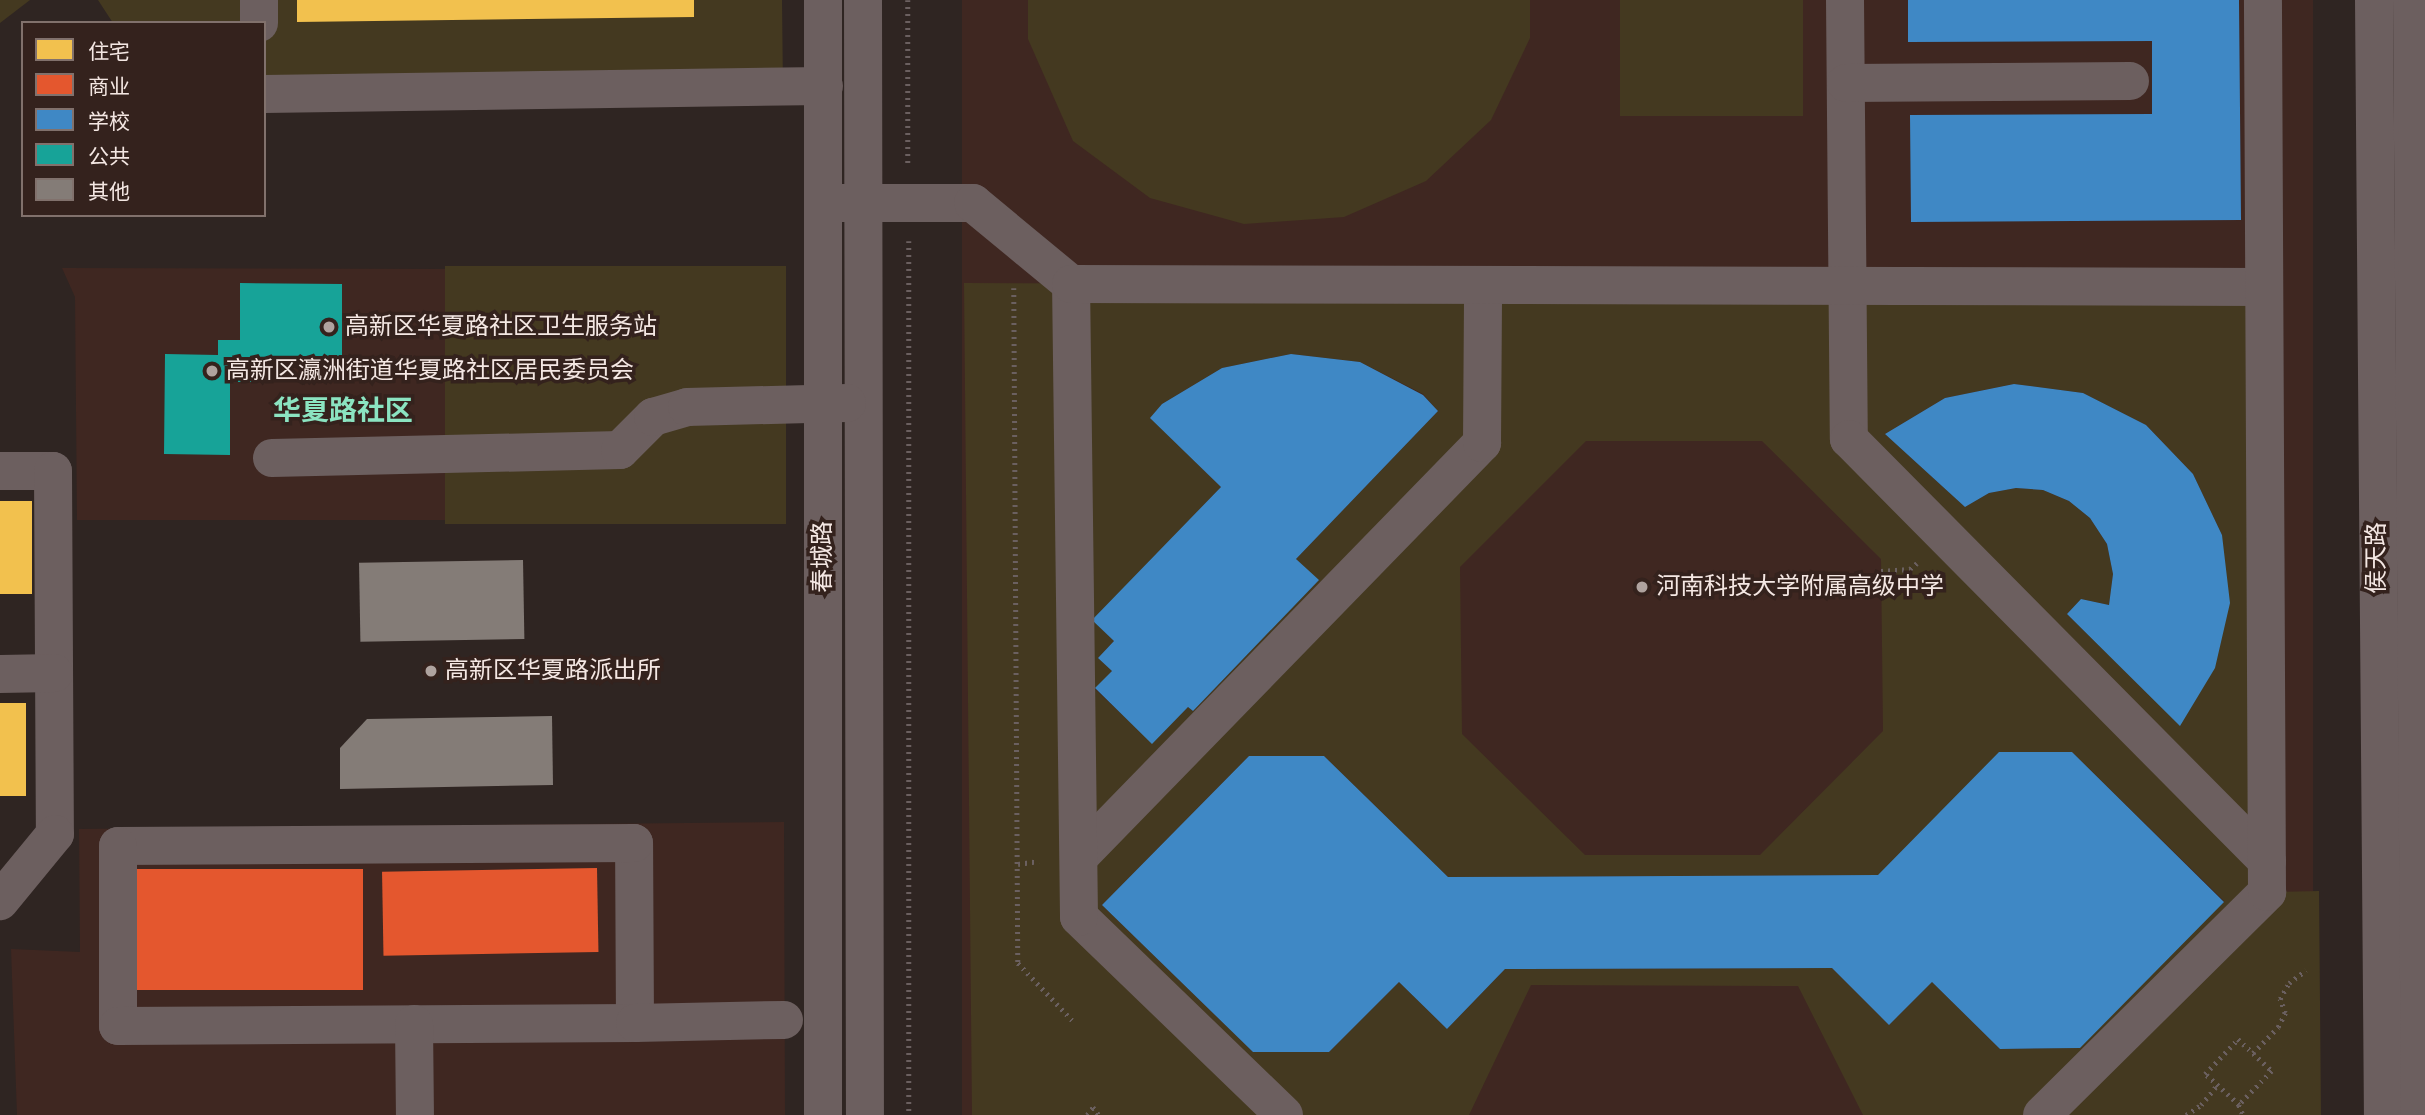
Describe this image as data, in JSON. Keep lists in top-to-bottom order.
{
  "streets": {
    "street": ["春城路", "侯天路"]
  },
  "districts": ["华夏路社区"],
  "places": [
    "高新区华夏路社区卫生服务站",
    "高新区瀛洲街道华夏路社区居民委员会",
    "河南科技大学附属高级中学",
    "高新区华夏路派出所"
  ],
  "legend": [
    "住宅",
    "商业",
    "学校",
    "公共",
    "其他"
  ]
}
